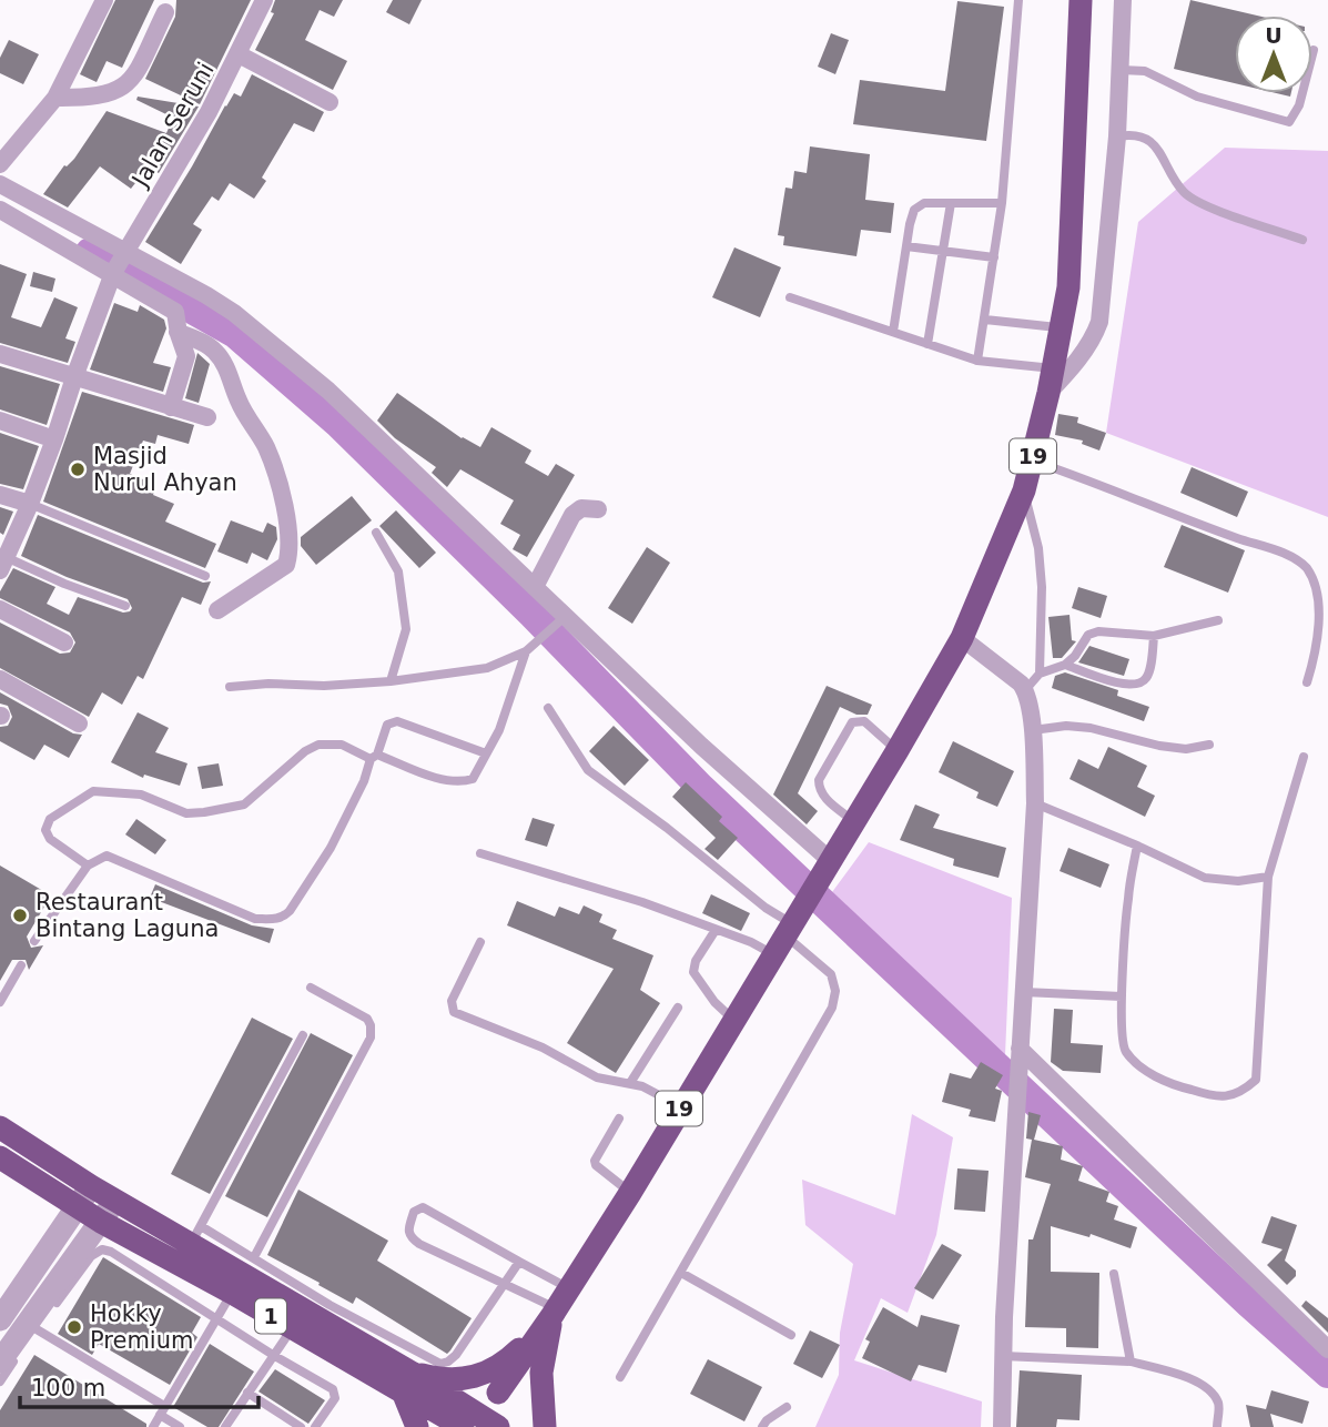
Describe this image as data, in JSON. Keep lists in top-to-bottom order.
{
  "streets": {
    "highway": ["19", "1"],
    "street": ["Jalan Seruni"]
  },
  "crossings": [
    ["19", "1"]
  ],
  "places": ["Masjid Nurul Ahyan", "Restaurant Bintang Laguna", "Hokky Premium"],
  "scale_bar": "100 m",
  "north": "top"
}
